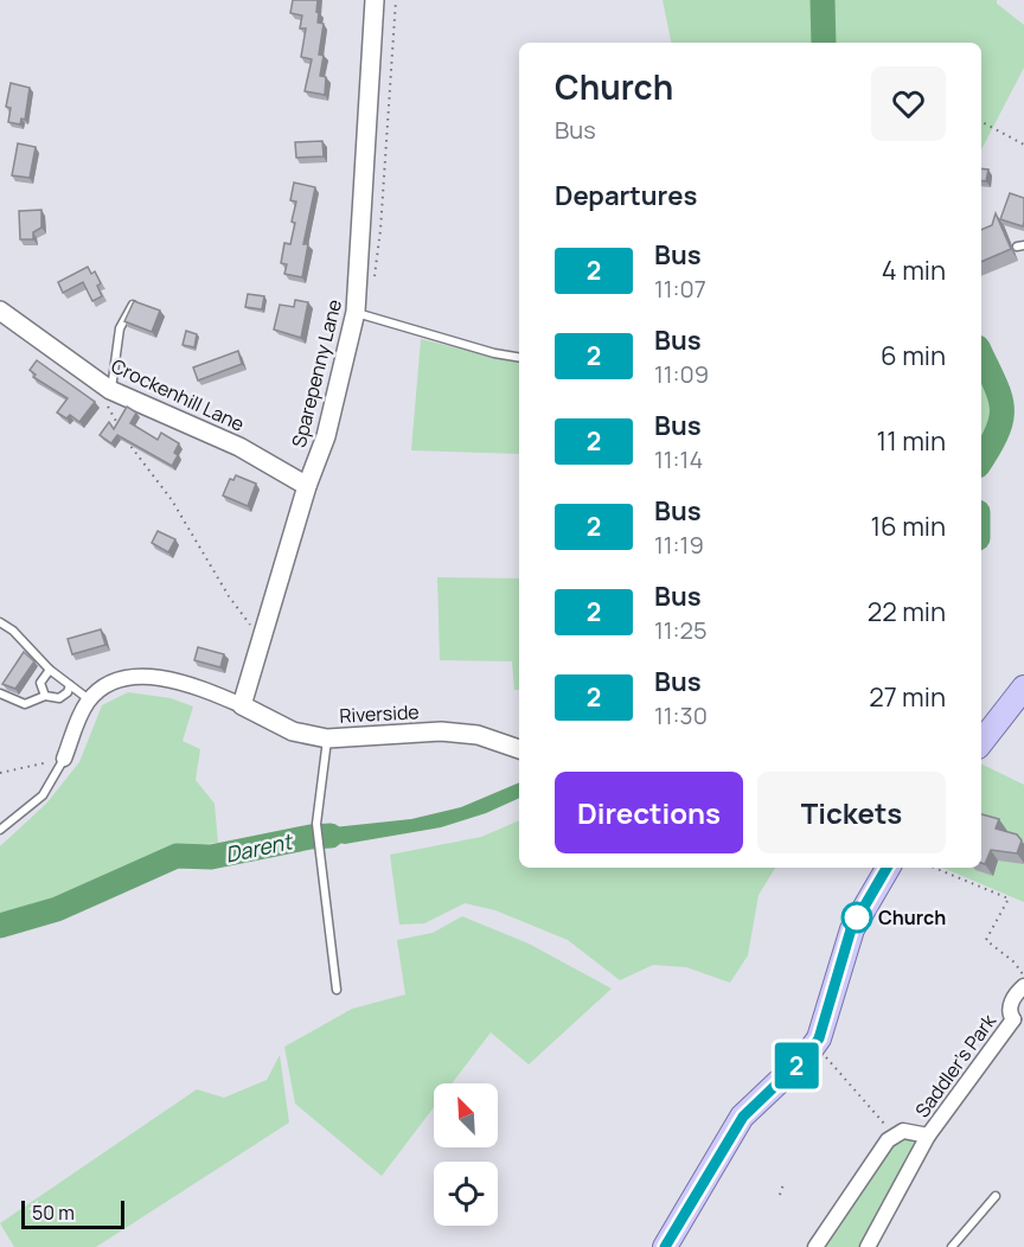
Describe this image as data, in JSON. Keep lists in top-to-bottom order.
{
  "streets": {
    "street": [
      "Sparepenny Lane",
      "Crockenhill Lane",
      "Riverside",
      "Saddler's Park"
    ]
  },
  "crossings": [
    ["Sparepenny Lane", "Crockenhill Lane"],
    ["Sparepenny Lane", "Riverside"]
  ],
  "water": ["Darent"],
  "places": ["Church"],
  "lines": ["bus line 2"],
  "scale_bar": "50 m",
  "north": "top left",
  "page": {
    "on_map": "2",
    "heading": [
      ["Church", "Bus"],
      "Departures"
    ],
    "list": [
      {
        "mark": "2",
        "name": "Bus",
        "note": "11:07",
        "value": "4 min"
      },
      {
        "mark": "2",
        "name": "Bus",
        "note": "11:09",
        "value": "6 min"
      },
      {
        "mark": "2",
        "name": "Bus",
        "note": "11:14",
        "value": "11 min"
      },
      {
        "mark": "2",
        "name": "Bus",
        "note": "11:19",
        "value": "16 min"
      },
      {
        "mark": "2",
        "name": "Bus",
        "note": "11:25",
        "value": "22 min"
      },
      {
        "mark": "2",
        "name": "Bus",
        "note": "11:30",
        "value": "27 min"
      }
    ],
    "buttons": ["Directions", "Tickets"],
    "scale": "50 m"
  }
}
